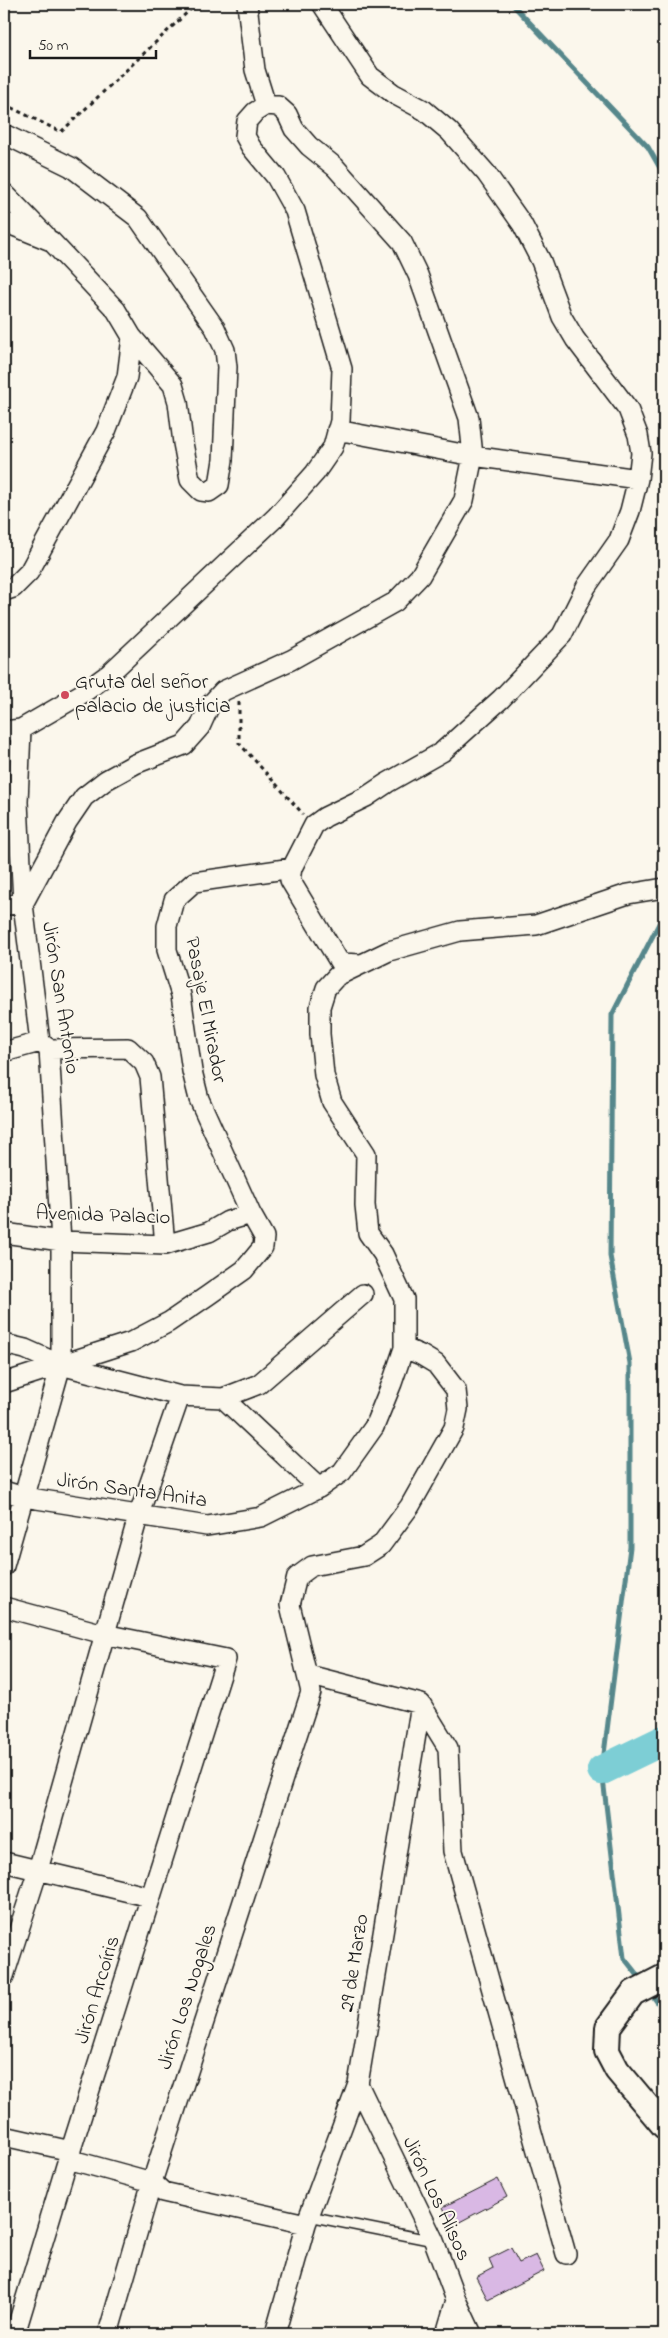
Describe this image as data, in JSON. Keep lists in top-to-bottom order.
{
  "streets": {
    "street": [
      "Jirón San Antonio",
      "Pasaje El Mirador",
      "Avenida Palacio",
      "Jirón Santa Anita",
      "29 de Marzo",
      "Jirón Arcoíris",
      "Jirón Los Nogales",
      "Jirón Los Alisos"
    ]
  },
  "crossings": [
    ["Jirón San Antonio", "Avenida Palacio"],
    ["Jirón San Antonio", "Jirón Santa Anita"],
    ["Pasaje El Mirador", "Avenida Palacio"],
    ["Jirón Santa Anita", "Jirón Los Nogales"],
    ["29 de Marzo", "Jirón Los Alisos"]
  ],
  "places": ["Gruta del señor palacio de justicia"],
  "scale_bar": "50 m"
}
